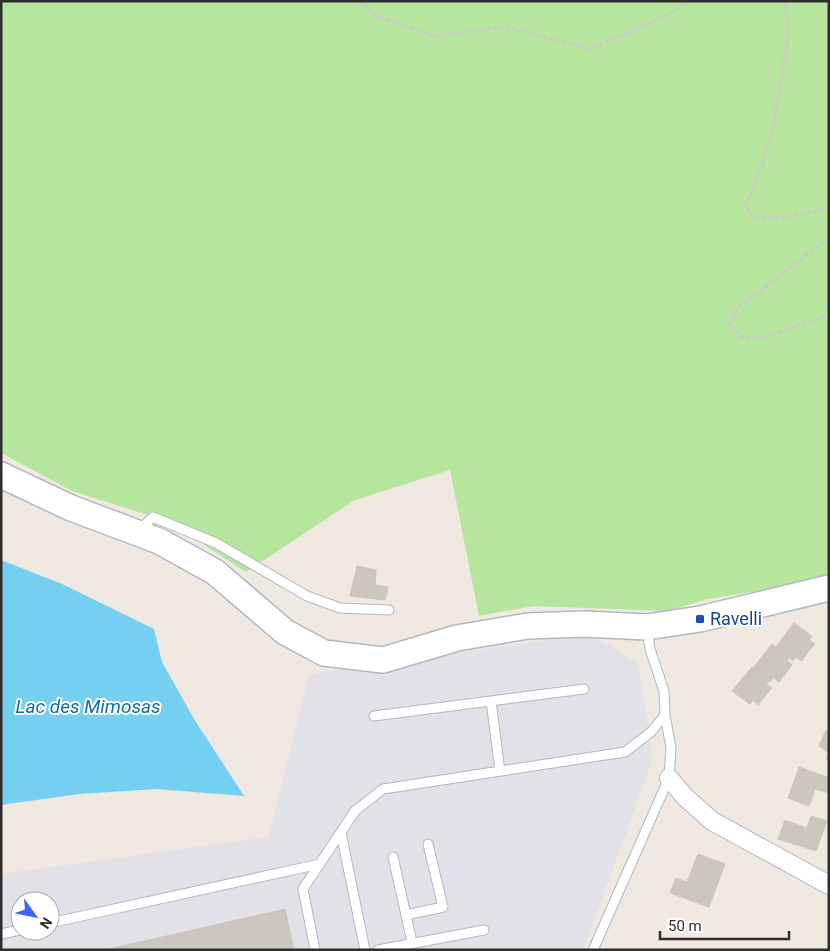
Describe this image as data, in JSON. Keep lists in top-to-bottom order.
{
  "water": ["Lac des Mimosas"],
  "places": {
    "transit": ["Ravelli"]
  },
  "scale_bar": "50 m",
  "north": "bottom right"
}
